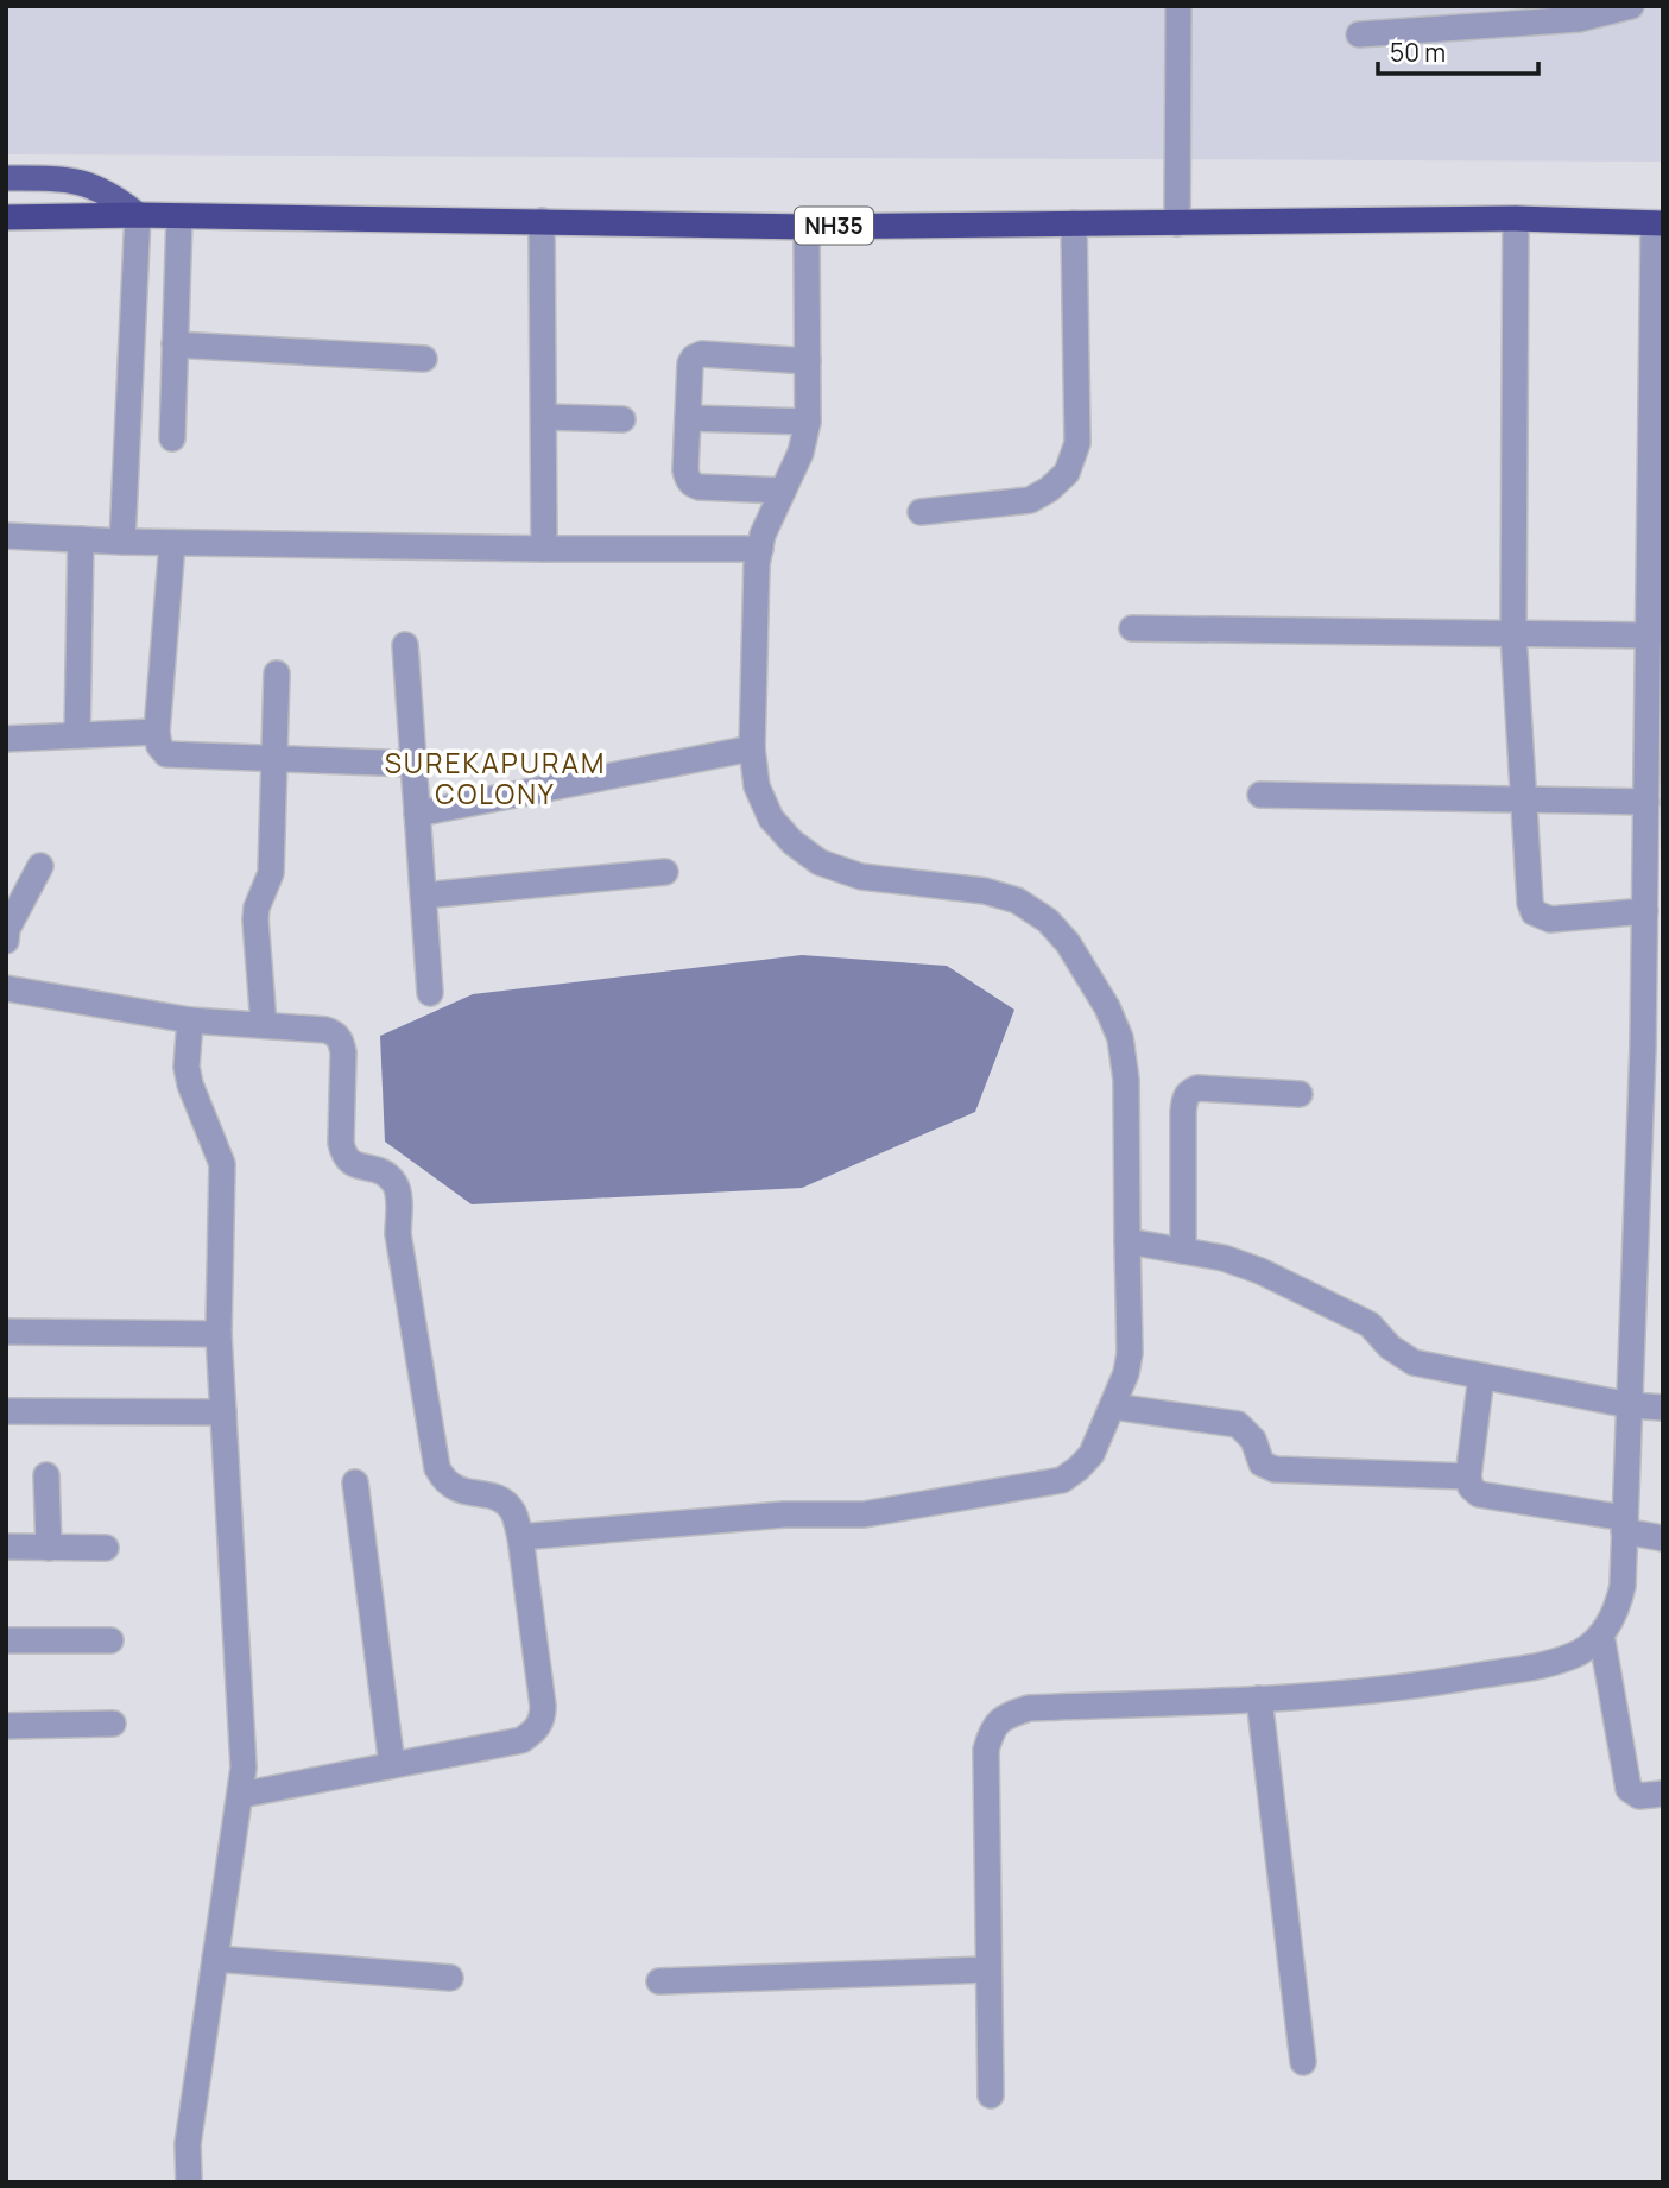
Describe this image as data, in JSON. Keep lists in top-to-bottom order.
{
  "streets": {
    "highway": ["NH35"]
  },
  "districts": ["SUREKAPURAM COLONY"],
  "scale_bar": "50 m"
}
